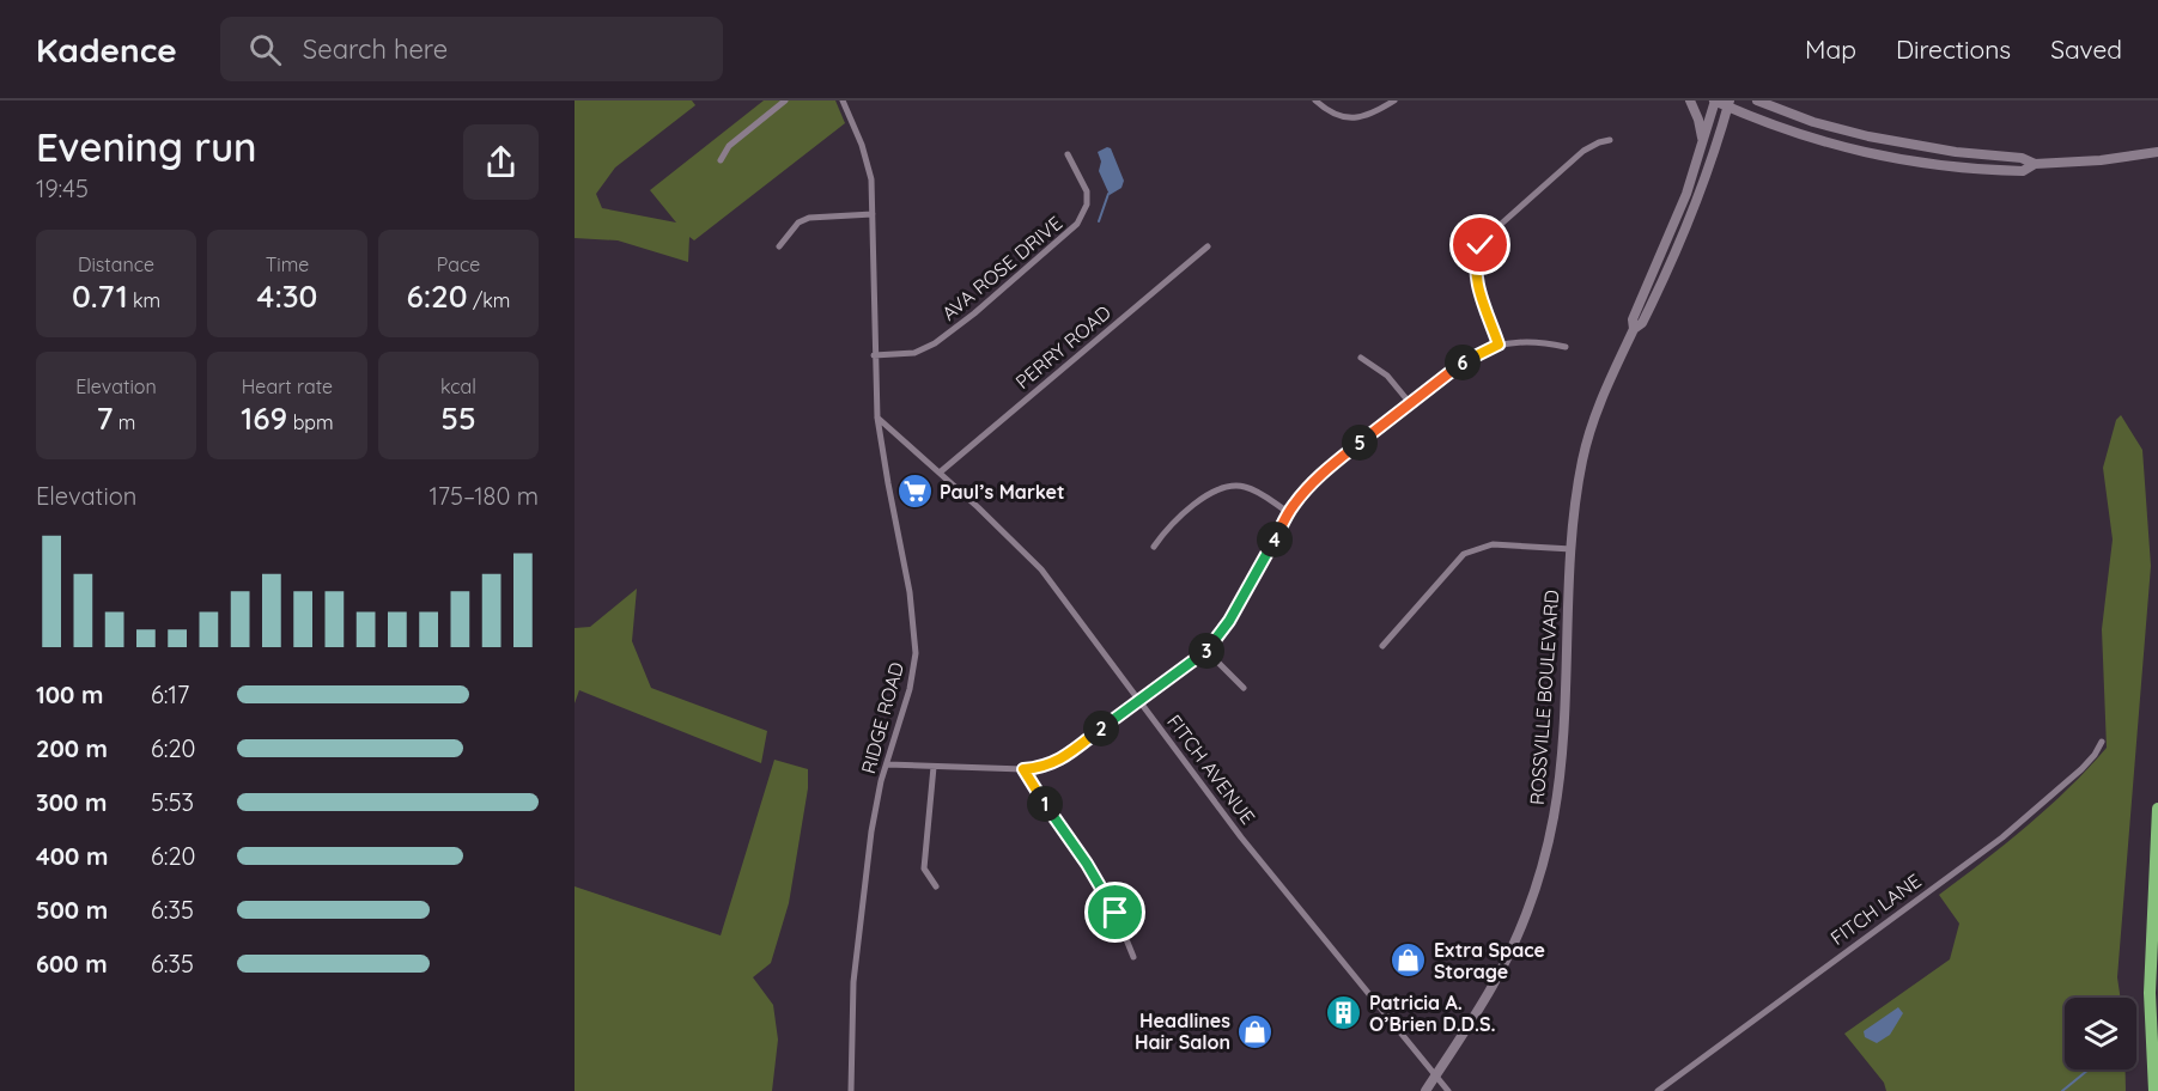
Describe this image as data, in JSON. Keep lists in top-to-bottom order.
{
  "streets": {
    "main road": ["ROSSVILLE BOULEVARD"],
    "street": [
      "AVA ROSE DRIVE",
      "PERRY ROAD",
      "RIDGE ROAD",
      "FITCH AVENUE",
      "FITCH LANE"
    ]
  },
  "crossings": [
    ["AVA ROSE DRIVE", "RIDGE ROAD"],
    ["PERRY ROAD", "FITCH AVENUE"],
    ["ROSSVILLE BOULEVARD", "FITCH AVENUE"],
    ["RIDGE ROAD", "FITCH AVENUE"]
  ],
  "places": {
    "supermarket": ["Paul’s Market"],
    "shop": ["Extra Space Storage", "Headlines Hair Salon"],
    "building": ["Patricia A. O’Brien D.D.S."]
  },
  "page": {
    "header": "Kadence",
    "search": "Search here",
    "nav": ["Map", "Directions", "Saved"],
    "heading": ["Evening run", "19:45"],
    "stats": [
      ["Distance", "0.71 km"],
      ["Time", "4:30"],
      ["Pace", "6:20 /km"],
      ["Elevation", "7 m"],
      ["Heart rate", "169 bpm"],
      ["kcal", "55"]
    ],
    "pins": [
      "6",
      "5",
      "4",
      "3",
      "2",
      "1"
    ],
    "chart": ["Elevation", "175–180 m"],
    "list": [
      {
        "name": "100 m",
        "note": "6:17"
      },
      {
        "name": "200 m",
        "note": "6:20"
      },
      {
        "name": "300 m",
        "note": "5:53"
      },
      {
        "name": "400 m",
        "note": "6:20"
      },
      {
        "name": "500 m",
        "note": "6:35"
      },
      {
        "name": "600 m",
        "note": "6:35"
      }
    ]
  }
}
